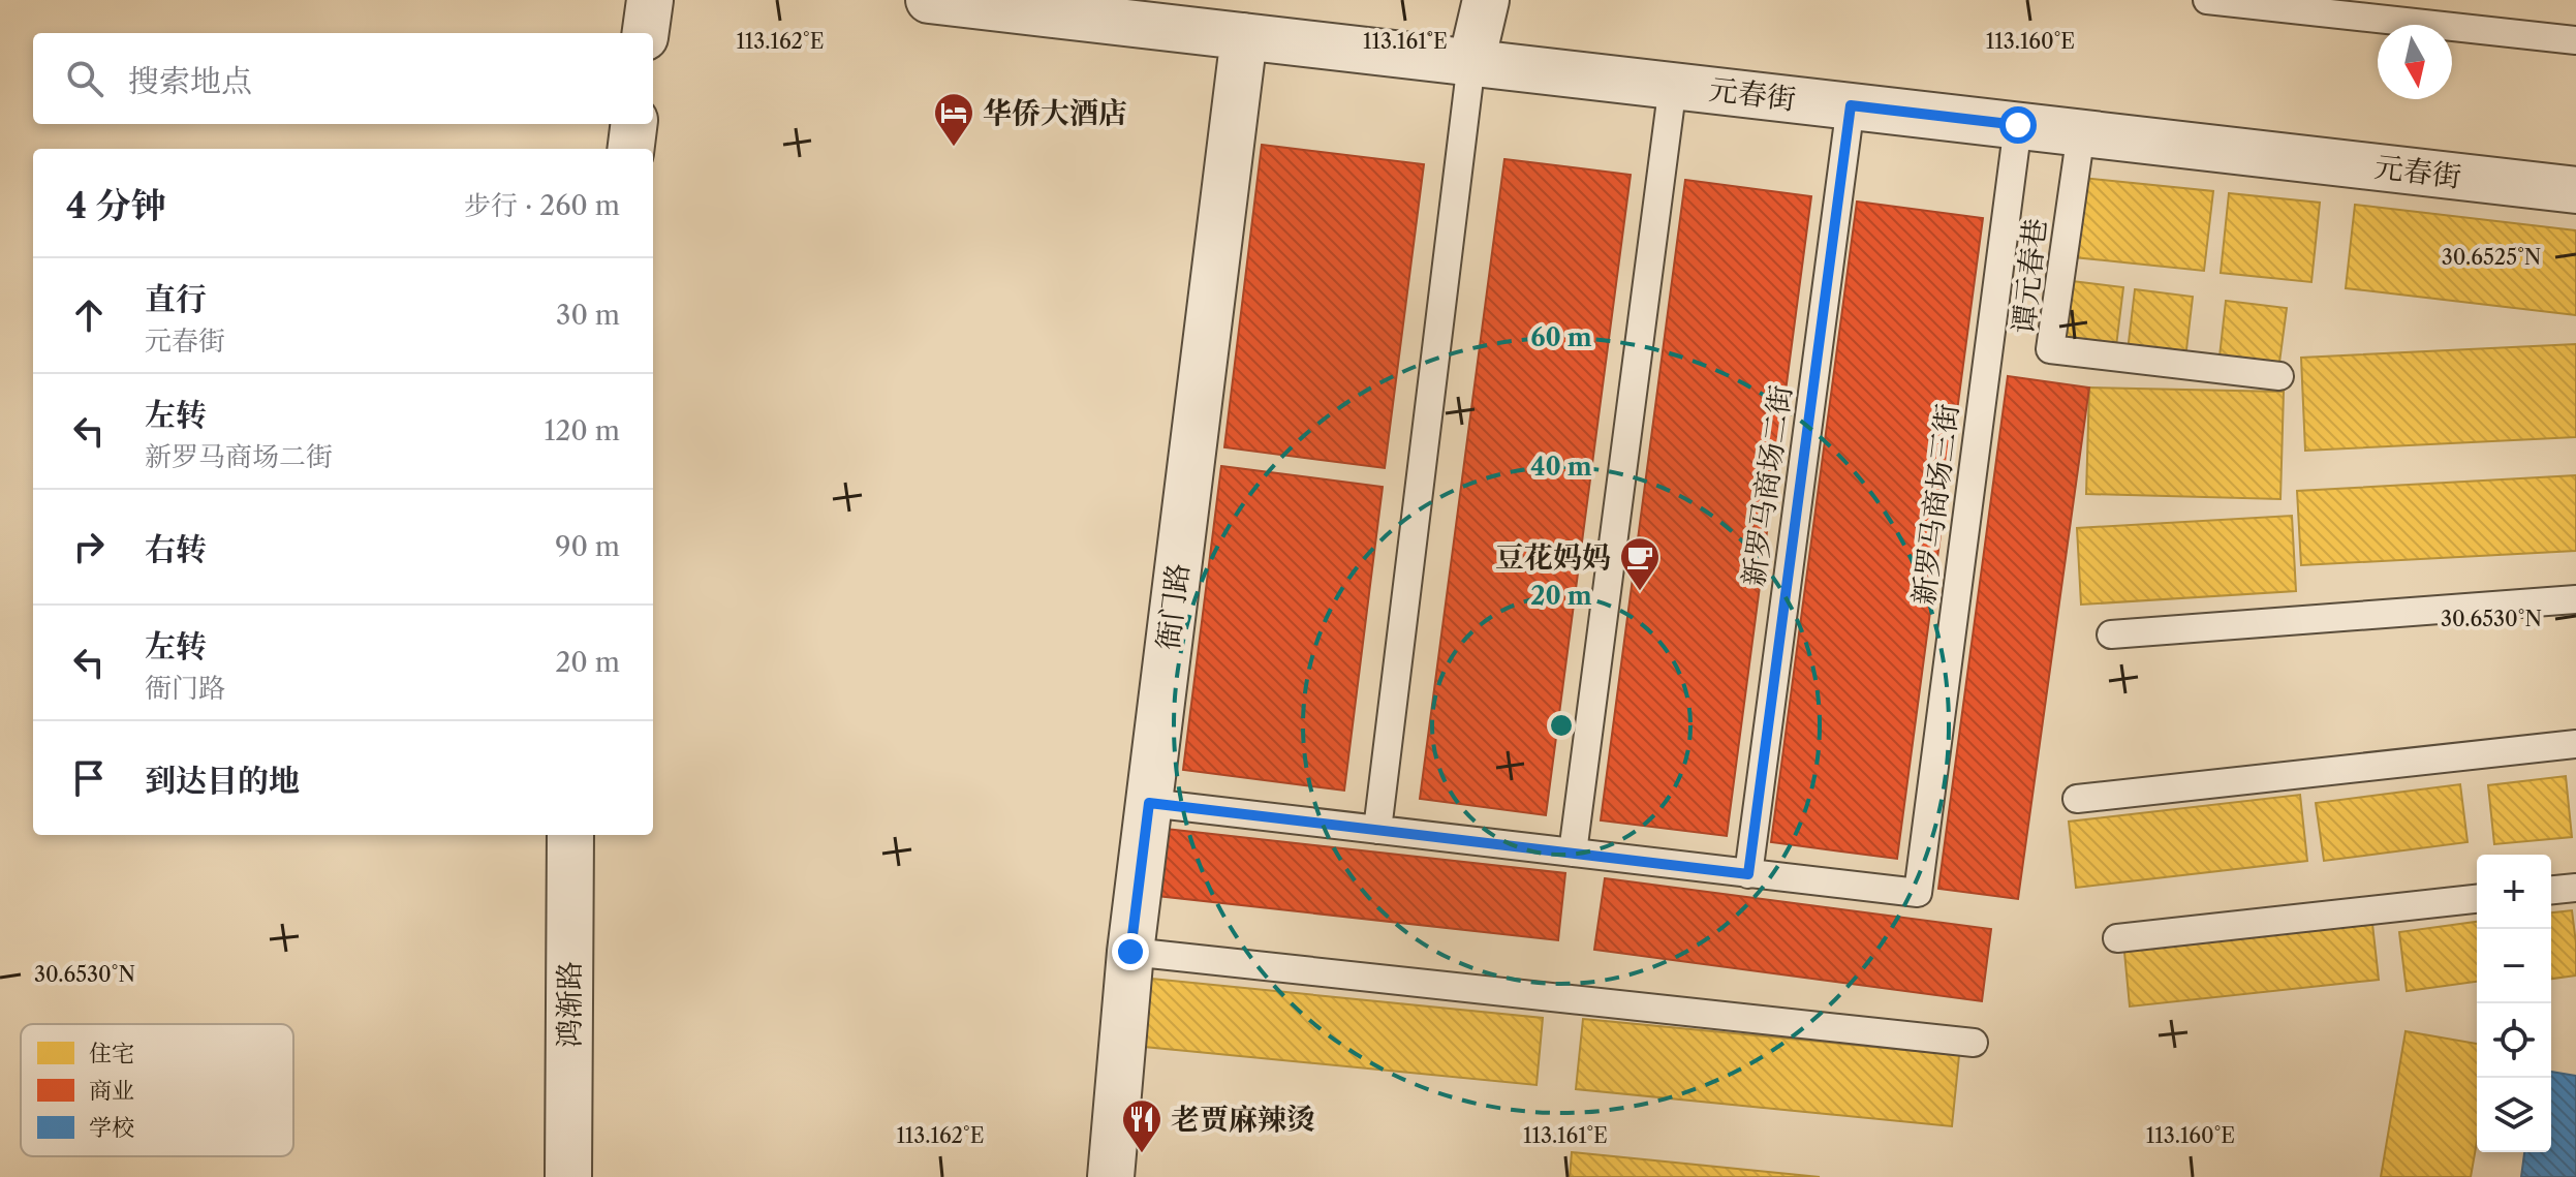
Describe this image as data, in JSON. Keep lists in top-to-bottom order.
{
  "streets": {
    "street": ["元春街", "衙门路", "鸿渐路"],
    "lane": ["谭元春巷", "新罗马商场二街", "新罗马商场三街"]
  },
  "crossings": [
    ["元春街", "谭元春巷"],
    ["元春街", "新罗马商场二街"],
    ["元春街", "新罗马商场三街"],
    ["元春街", "衙门路"],
    ["新罗马商场二街", "新罗马商场三街"]
  ],
  "places": {
    "hotel": ["华侨大酒店"],
    "cafe": ["豆花妈妈"],
    "restaurant": ["老贾麻辣烫"]
  },
  "legend": ["住宅", "商业", "学校"],
  "north": "bottom",
  "page": {
    "search": "搜索地点",
    "heading": ["4 分钟", "步行 · 260 m"],
    "list": [
      ["直行", "元春街", "30 m"],
      ["左转", "新罗马商场二街", "120 m"],
      ["右转", "90 m"],
      ["左转", "衙门路", "20 m"],
      "到达目的地"
    ],
    "map_buttons": ["+", "−"]
  },
  "coordinates": [
    "113.162°E",
    "113.161°E",
    "113.160°E",
    "30.6525°N",
    "30.6530°N"
  ],
  "rings": ["60 m", "40 m", "20 m"]
}
